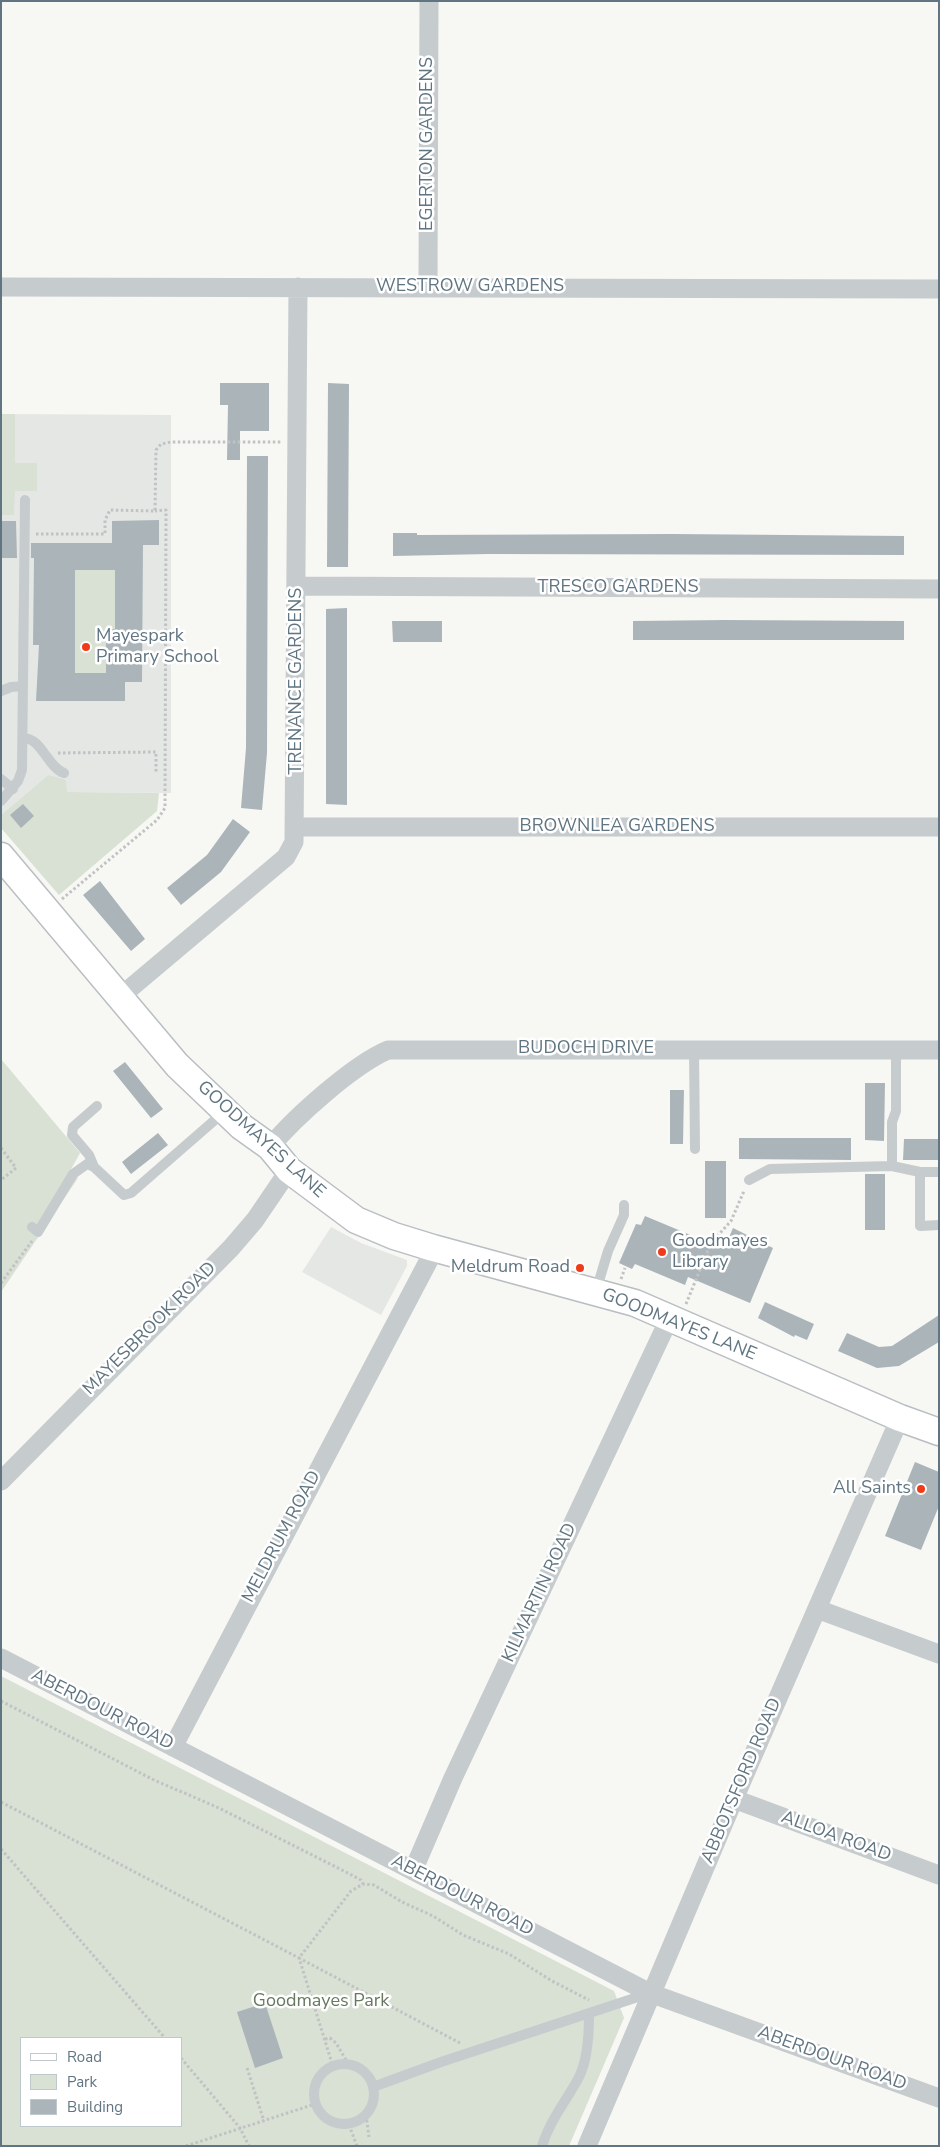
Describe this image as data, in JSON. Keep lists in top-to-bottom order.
{
  "streets": {
    "main road": ["GOODMAYES LANE"],
    "street": [
      "EGERTON GARDENS",
      "WESTROW GARDENS",
      "TRESCO GARDENS",
      "TRENANCE GARDENS",
      "BROWNLEA GARDENS",
      "BUDOCH DRIVE",
      "MAYESBROOK ROAD",
      "MELDRUM ROAD",
      "KILMARTIN ROAD",
      "ABERDOUR ROAD",
      "ABBOTSFORD ROAD",
      "ALLOA ROAD"
    ]
  },
  "crossings": [
    ["EGERTON GARDENS", "WESTROW GARDENS"],
    ["WESTROW GARDENS", "TRENANCE GARDENS"],
    ["TRESCO GARDENS", "TRENANCE GARDENS"],
    ["TRENANCE GARDENS", "BROWNLEA GARDENS"],
    ["TRENANCE GARDENS", "GOODMAYES LANE"],
    ["BUDOCH DRIVE", "GOODMAYES LANE"],
    ["GOODMAYES LANE", "MAYESBROOK ROAD"],
    ["GOODMAYES LANE", "MELDRUM ROAD"],
    ["GOODMAYES LANE", "KILMARTIN ROAD"],
    ["GOODMAYES LANE", "ABBOTSFORD ROAD"],
    ["MELDRUM ROAD", "ABERDOUR ROAD"],
    ["KILMARTIN ROAD", "ABERDOUR ROAD"],
    ["ABERDOUR ROAD", "ABBOTSFORD ROAD"],
    ["ABBOTSFORD ROAD", "ALLOA ROAD"]
  ],
  "parks": ["Goodmayes Park"],
  "places": [
    "Mayespark Primary School",
    "Goodmayes Library",
    "Meldrum Road",
    "All Saints"
  ],
  "legend": ["Road", "Park", "Building"]
}
